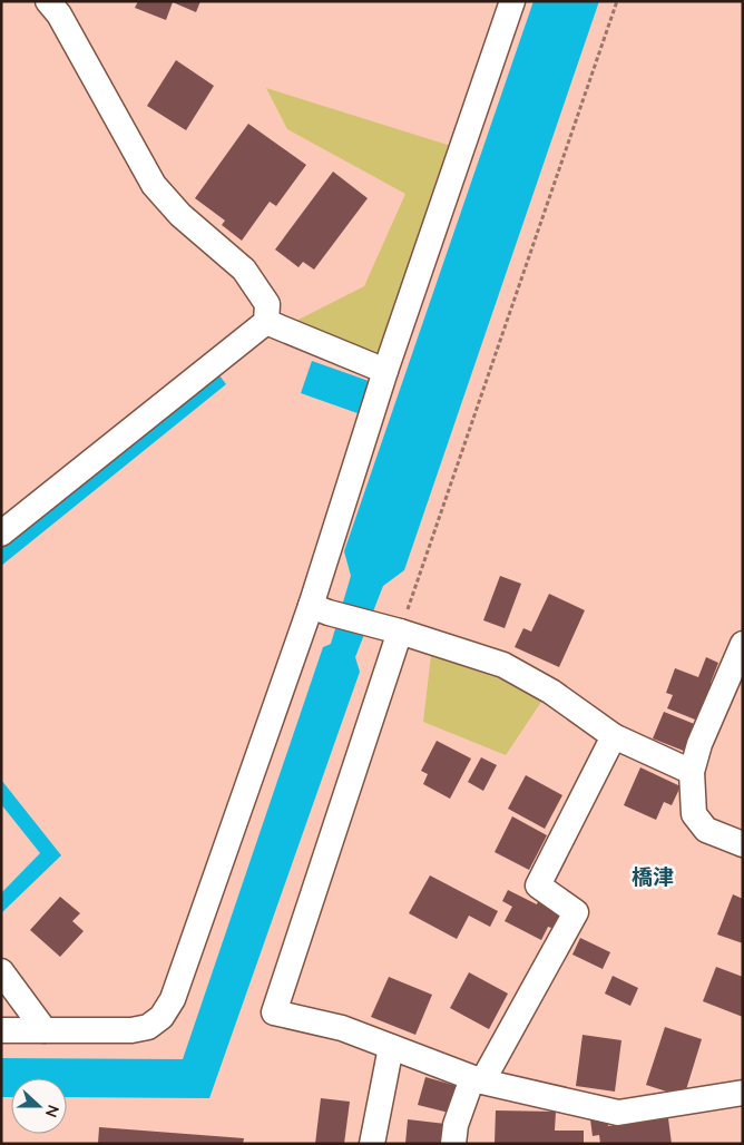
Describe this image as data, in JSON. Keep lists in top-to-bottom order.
{
  "districts": ["橋津"],
  "north": "right"
}
